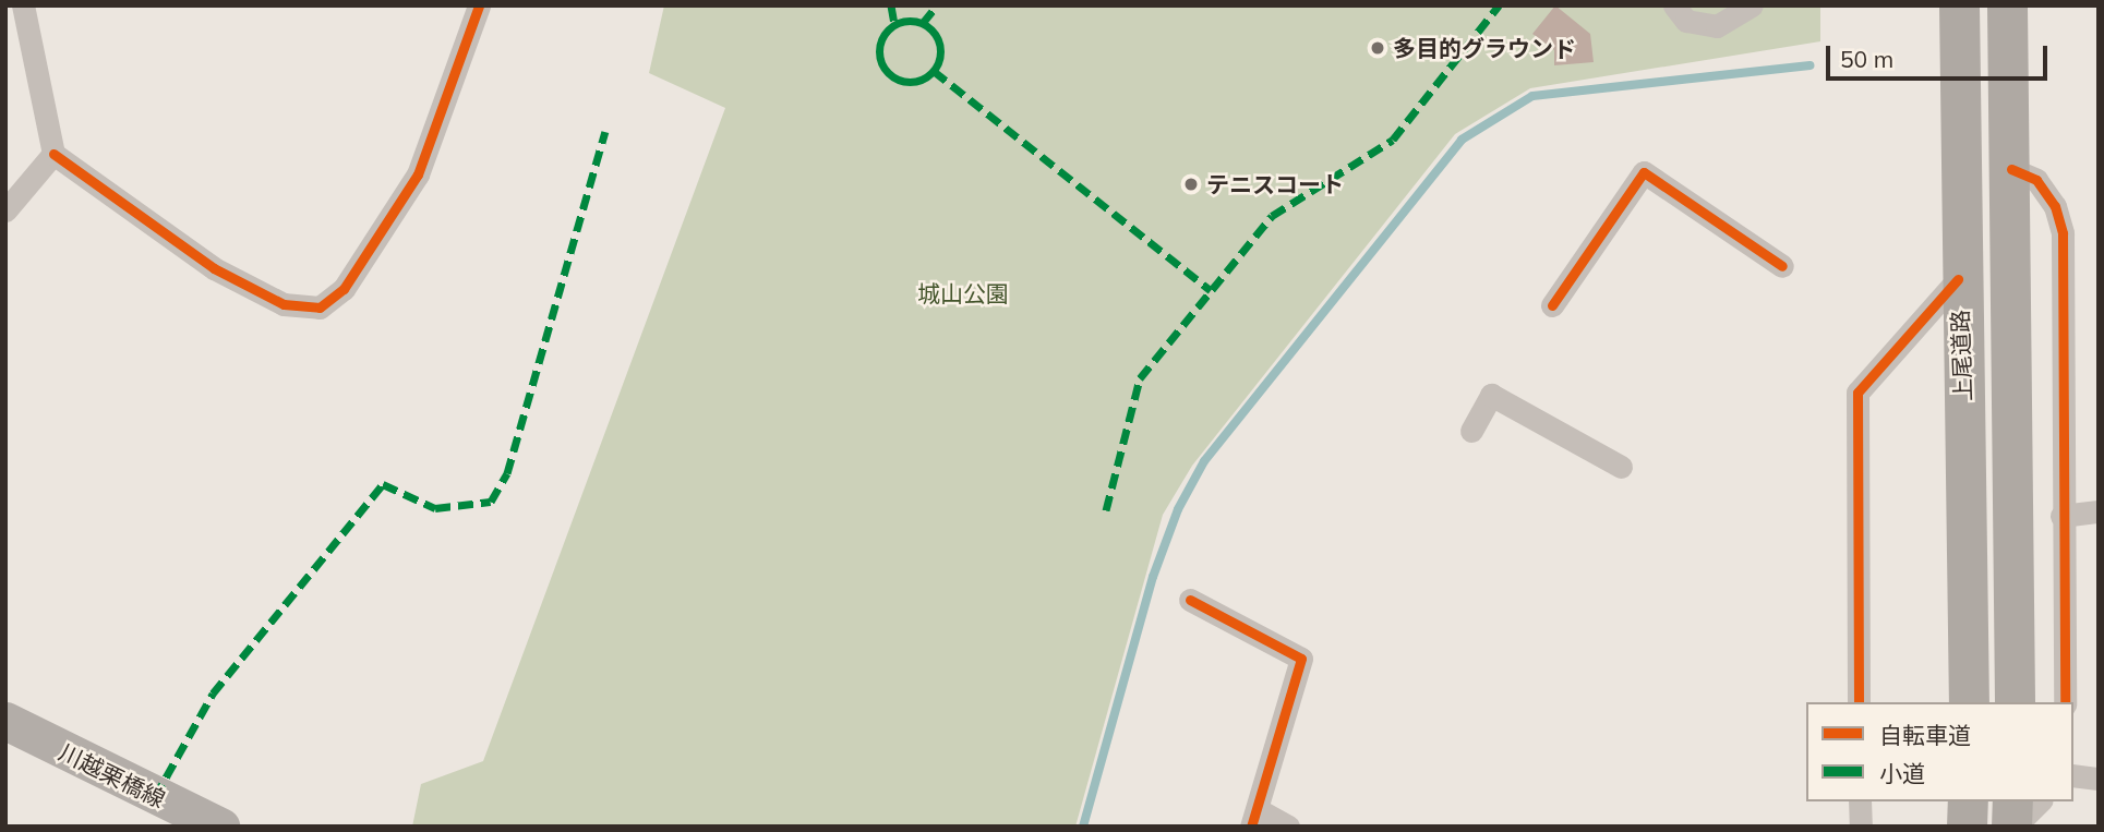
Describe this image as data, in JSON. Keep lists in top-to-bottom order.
{
  "streets": {
    "highway": ["上尾道路"],
    "main road": ["川越栗橋線"]
  },
  "parks": ["城山公園"],
  "places": ["多目的グラウンド", "テニスコート"],
  "legend": ["自転車道", "小道"],
  "scale_bar": "50 m"
}
